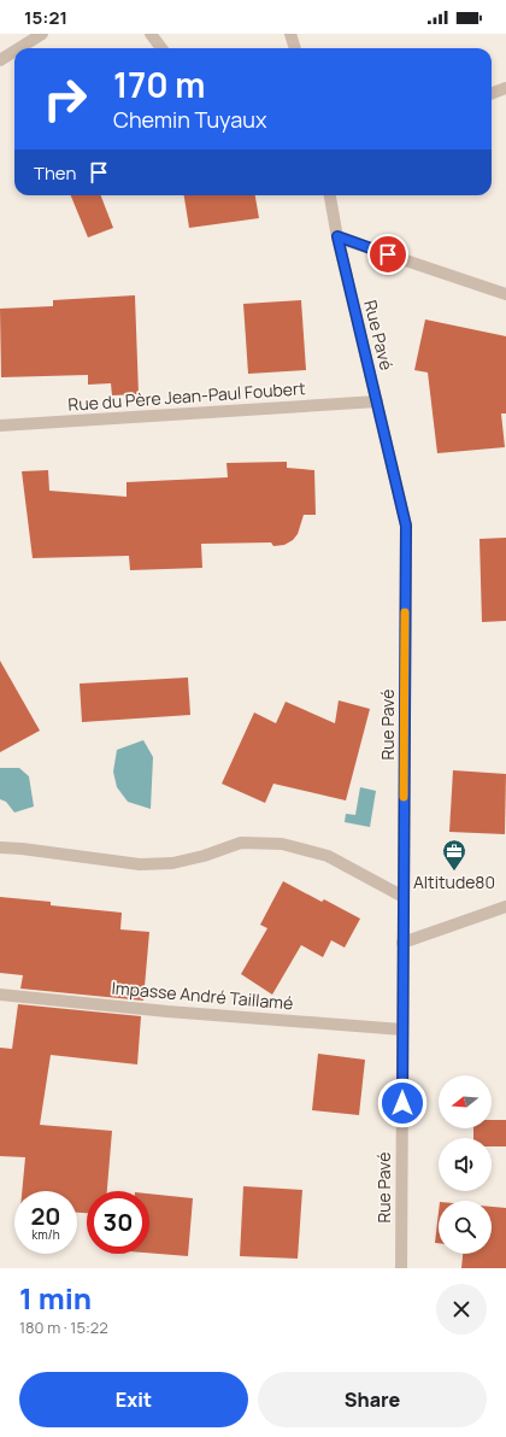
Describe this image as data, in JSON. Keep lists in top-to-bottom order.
{
  "streets": {
    "street": ["Rue Pavé", "Rue du Père Jean-Paul Foubert", "Impasse André Taillamé"]
  },
  "crossings": [
    ["Rue Pavé", "Rue du Père Jean-Paul Foubert"],
    ["Rue Pavé", "Impasse André Taillamé"]
  ],
  "places": {
    "office": ["Altitude80"]
  },
  "north": "left",
  "page": {
    "status": "15:21",
    "turn": ["170 m", "Chemin Tuyaux"],
    "then": "Then",
    "speed": "20 km/h",
    "limit": "30",
    "heading": ["1 min", "180 m · 15:22"],
    "buttons": ["Exit", "Share"]
  }
}
